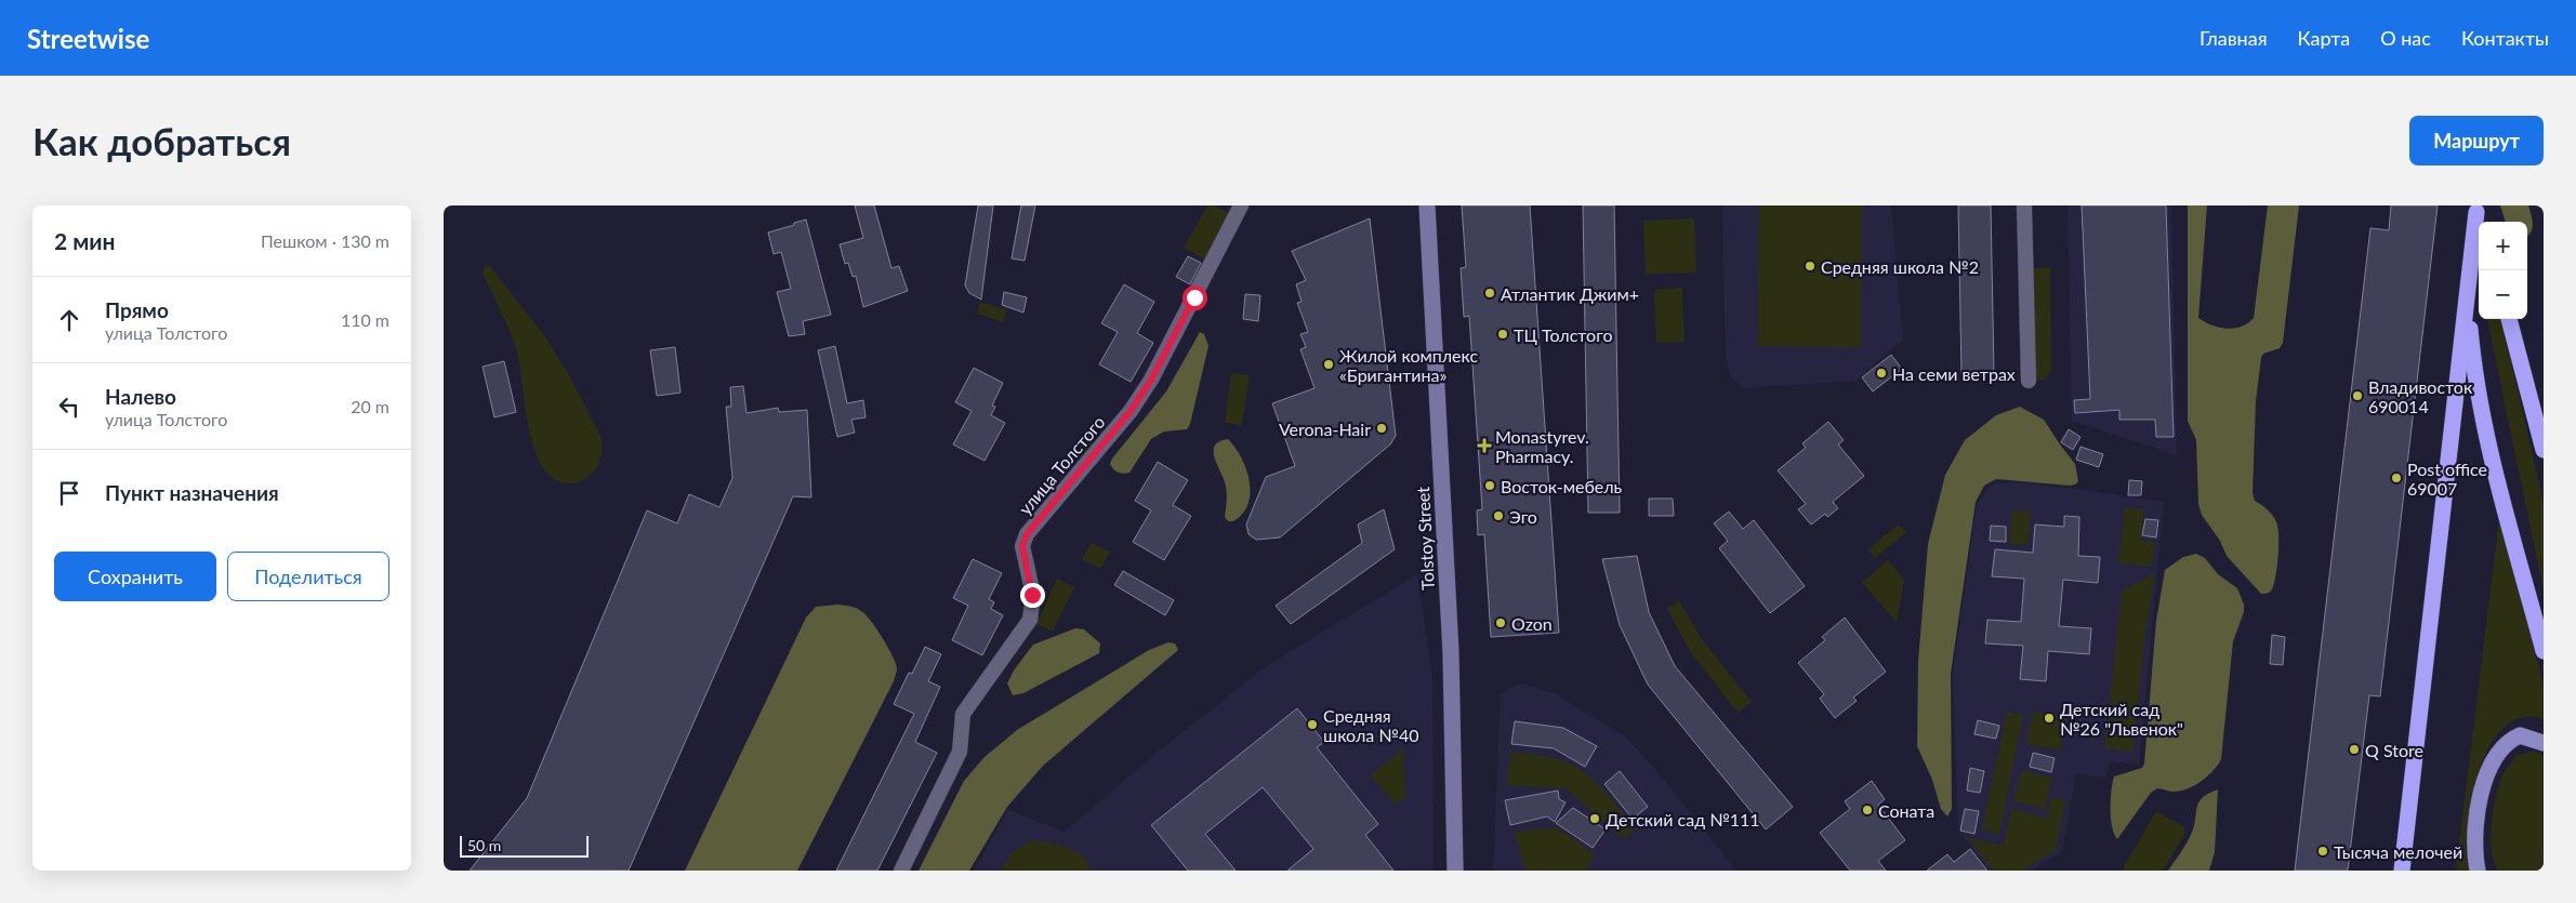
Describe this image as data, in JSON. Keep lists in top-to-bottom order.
{
  "streets": {
    "main road": ["Tolstoy Street"],
    "street": ["улица Толстого"]
  },
  "places": {
    "other": [
      "Средняя школа №2",
      "Атлантик Джим+",
      "ТЦ Толстого",
      "Жилой комплекс «Бригантина»",
      "На семи ветрах",
      "Владивосток 690014",
      "Verona-Hair",
      "Post office 69007",
      "Восток-мебель",
      "Эго",
      "Ozon",
      "Детский сад №26 \"Львенок\"",
      "Средняя школа №40",
      "Q Store",
      "Соната",
      "Детский сад №111",
      "Тысяча мелочей"
    ],
    "health": ["Monastyrev. Pharmacy."]
  },
  "scale_bar": "50 m",
  "page": {
    "header": "Streetwise",
    "nav": [
      "Главная",
      "Карта",
      "О нас",
      "Контакты"
    ],
    "buttons": [
      "Маршрут",
      ["Сохранить", "Поделиться"]
    ],
    "title": "Как добраться",
    "heading": ["2 мин", "Пешком · 130 m"],
    "map_buttons": ["+", "−"],
    "list": [
      ["Прямо", "улица Толстого", "110 m"],
      ["Налево", "улица Толстого", "20 m"],
      "Пункт назначения"
    ],
    "scale": "50 m"
  }
}
